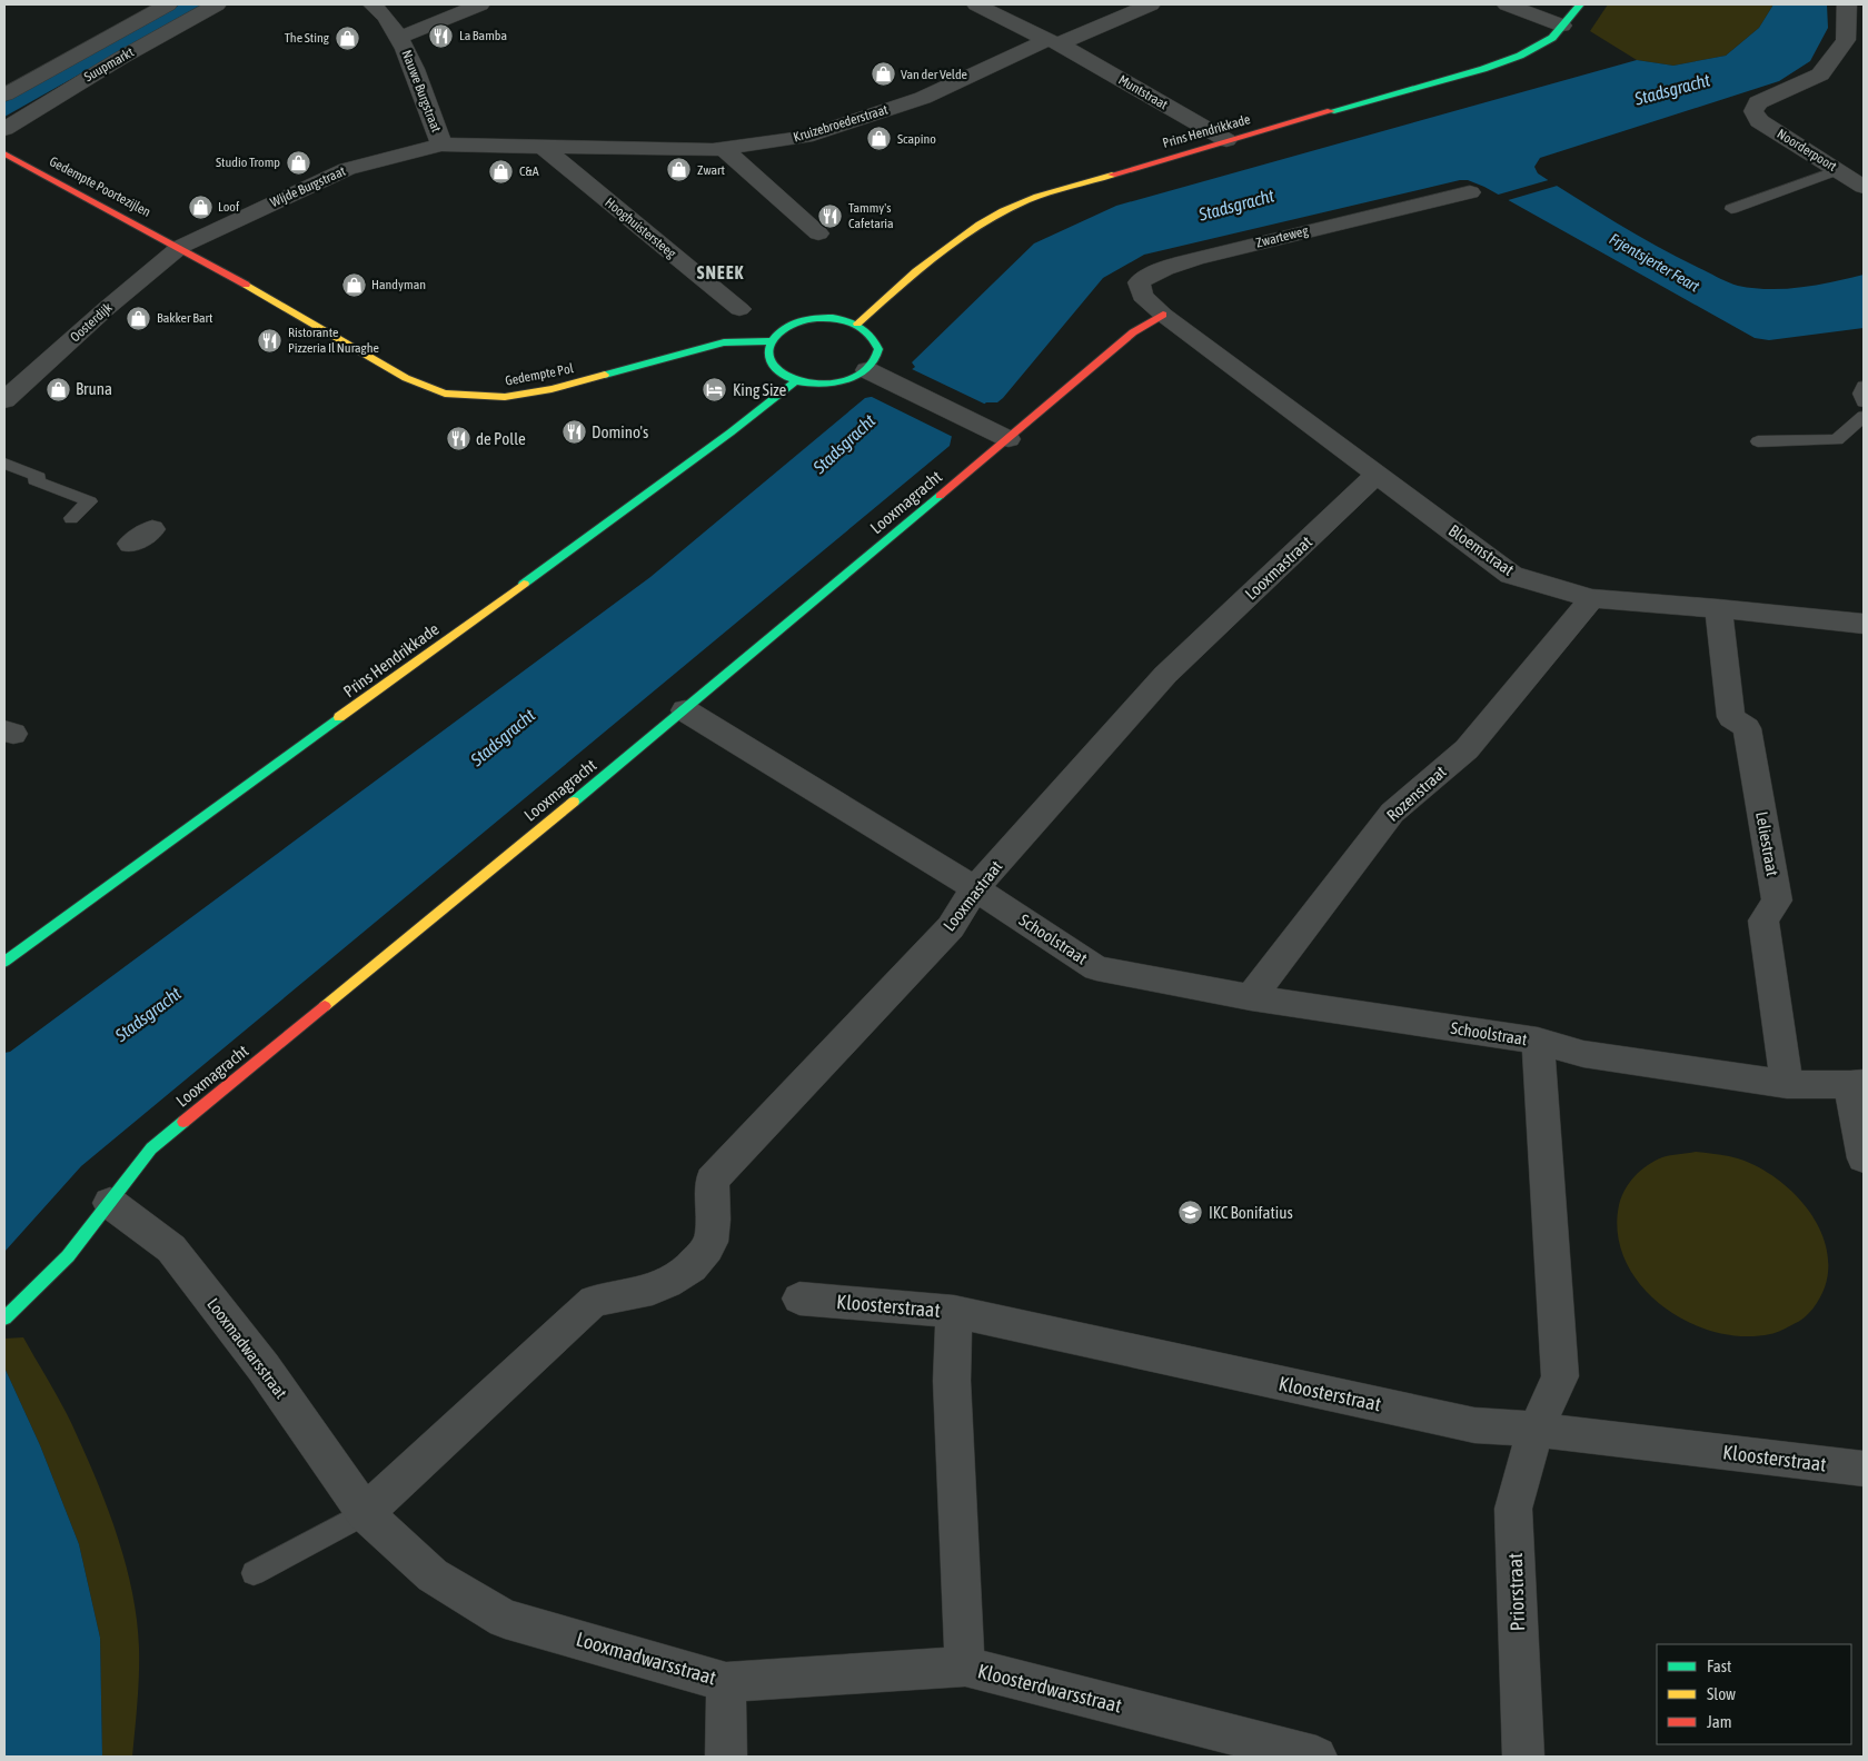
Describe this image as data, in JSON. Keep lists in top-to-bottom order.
{
  "streets": {
    "main road": [
      "Prins Hendrikkade",
      "Gedempte Poortezijlen",
      "Gedempte Pol",
      "Looxmagracht"
    ],
    "street": [
      "Suupmarkt",
      "Nauwe Burgstraat",
      "Muntstraat",
      "Kruizebroederstraat",
      "Noorderpoort",
      "Wijde Burgstraat",
      "Hooghuistersteeg",
      "Zwarteweg",
      "Oosterdijk",
      "Bloemstraat",
      "Looxmastraat",
      "Rozenstraat",
      "Leliestraat",
      "Schoolstraat",
      "Kloosterstraat",
      "Looxmadwarsstraat",
      "Priorstraat",
      "Kloosterdwarsstraat"
    ]
  },
  "crossings": [
    ["Nauwe Burgstraat", "Kruizebroederstraat"],
    ["Nauwe Burgstraat", "Wijde Burgstraat"],
    ["Muntstraat", "Kruizebroederstraat"],
    ["Muntstraat", "Prins Hendrikkade"],
    ["Kruizebroederstraat", "Wijde Burgstraat"],
    ["Kruizebroederstraat", "Hooghuistersteeg"],
    ["Prins Hendrikkade", "Gedempte Pol"],
    ["Gedempte Poortezijlen", "Wijde Burgstraat"],
    ["Gedempte Poortezijlen", "Oosterdijk"],
    ["Gedempte Poortezijlen", "Gedempte Pol"],
    ["Wijde Burgstraat", "Oosterdijk"],
    ["Wijde Burgstraat", "Gedempte Pol"],
    ["Zwarteweg", "Looxmagracht"],
    ["Zwarteweg", "Bloemstraat"],
    ["Oosterdijk", "Gedempte Pol"],
    ["Looxmagracht", "Bloemstraat"],
    ["Looxmagracht", "Schoolstraat"],
    ["Looxmagracht", "Looxmadwarsstraat"],
    ["Bloemstraat", "Looxmastraat"],
    ["Bloemstraat", "Rozenstraat"],
    ["Bloemstraat", "Leliestraat"],
    ["Looxmastraat", "Schoolstraat"],
    ["Looxmastraat", "Looxmadwarsstraat"],
    ["Rozenstraat", "Schoolstraat"],
    ["Leliestraat", "Schoolstraat"],
    ["Schoolstraat", "Kloosterstraat"],
    ["Schoolstraat", "Priorstraat"],
    ["Kloosterstraat", "Priorstraat"],
    ["Kloosterstraat", "Kloosterdwarsstraat"],
    ["Looxmadwarsstraat", "Kloosterdwarsstraat"]
  ],
  "districts": ["SNEEK"],
  "water": ["Stadsgracht", "Frjentsjerter Feart"],
  "places": {
    "restaurant": [
      "La Bamba",
      "Tammy's Cafetaria",
      "Ristorante Pizzeria Il Nuraghe",
      "Domino's",
      "de Polle"
    ],
    "shop": [
      "The Sting",
      "Van der Velde",
      "Scapino",
      "Studio Tromp",
      "Zwart",
      "C&A",
      "Loof",
      "Handyman",
      "Bakker Bart",
      "Bruna"
    ],
    "hotel": ["King Size"],
    "school or university": ["IKC Bonifatius"]
  },
  "legend": ["Fast", "Slow", "Jam"]
}
